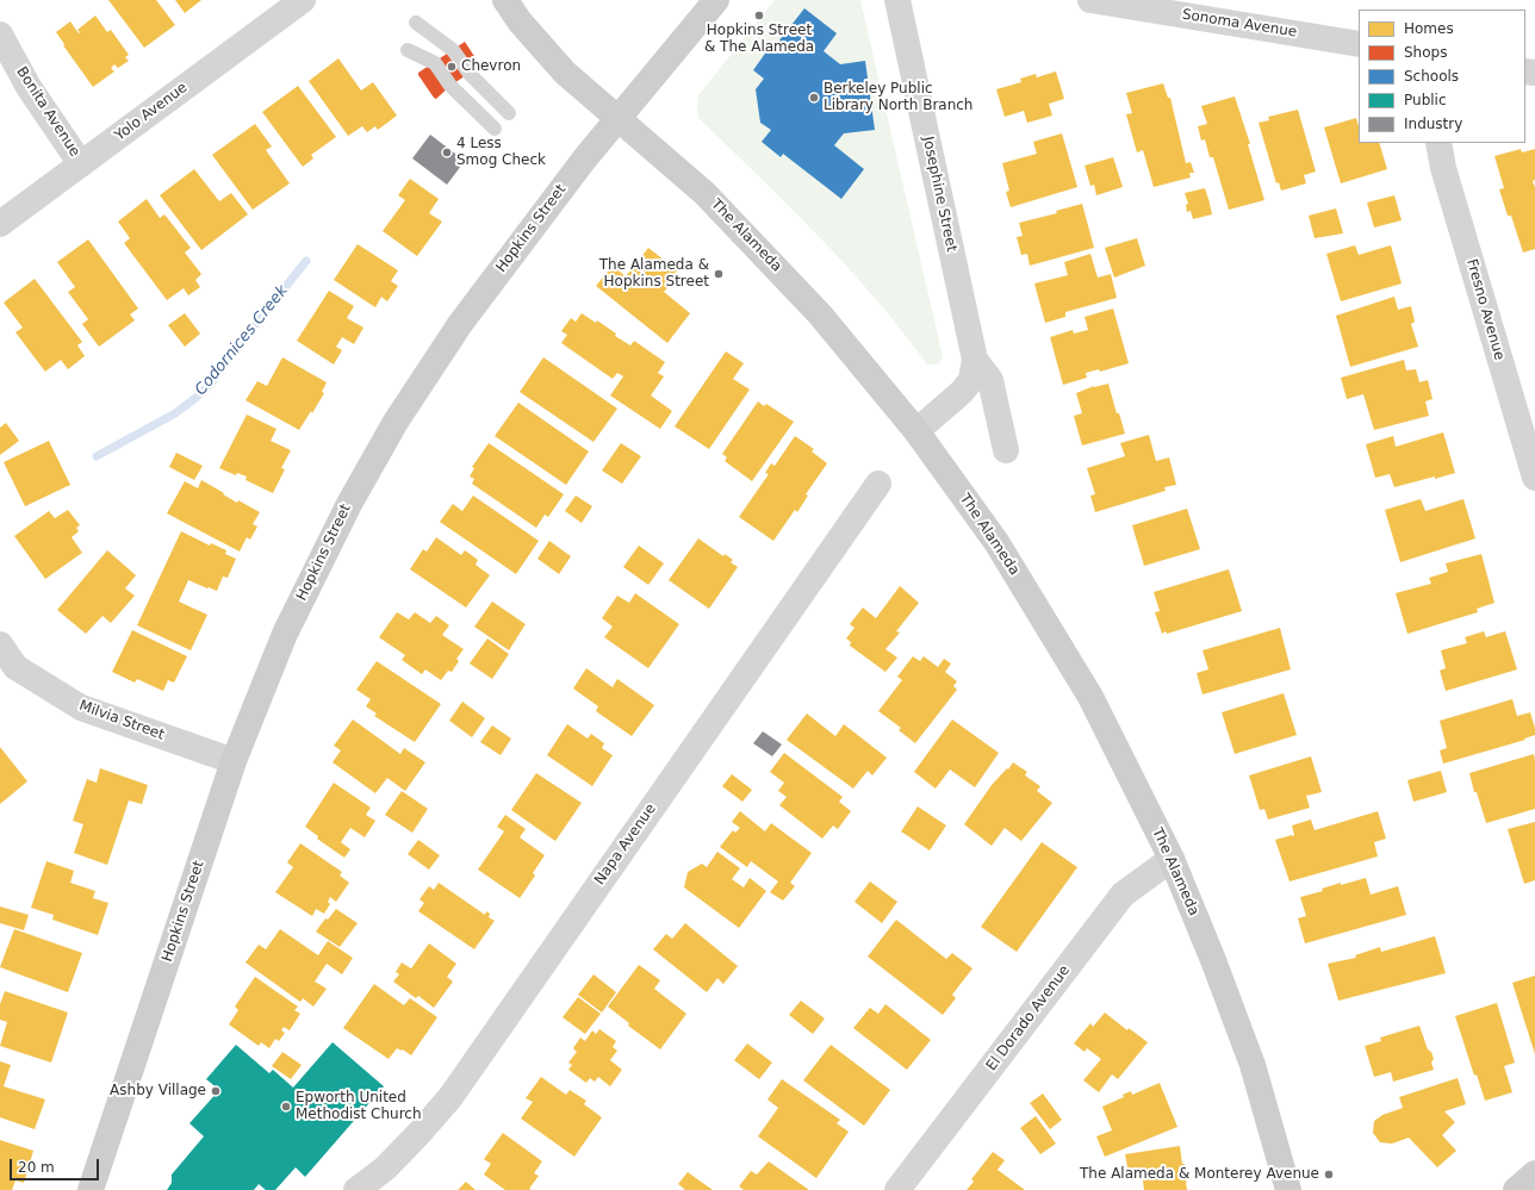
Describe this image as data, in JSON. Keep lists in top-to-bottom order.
{
  "streets": {
    "street": [
      "Sonoma Avenue",
      "Bonita Avenue",
      "Yolo Avenue",
      "Josephine Street",
      "Hopkins Street",
      "The Alameda",
      "Fresno Avenue",
      "Milvia Street",
      "Napa Avenue",
      "El Dorado Avenue"
    ]
  },
  "crossings": [
    ["Bonita Avenue", "Yolo Avenue"],
    ["Josephine Street", "The Alameda"],
    ["Hopkins Street", "The Alameda"],
    ["Hopkins Street", "Milvia Street"],
    ["The Alameda", "El Dorado Avenue"]
  ],
  "water": ["Codornices Creek"],
  "places": [
    "Hopkins Street & The Alameda",
    "Chevron",
    "Berkeley Public Library North Branch",
    "4 Less Smog Check",
    "The Alameda & Hopkins Street",
    "Ashby Village",
    "Epworth United Methodist Church",
    "The Alameda & Monterey Avenue"
  ],
  "legend": [
    "Homes",
    "Shops",
    "Schools",
    "Public",
    "Industry"
  ],
  "scale_bar": "20 m"
}
